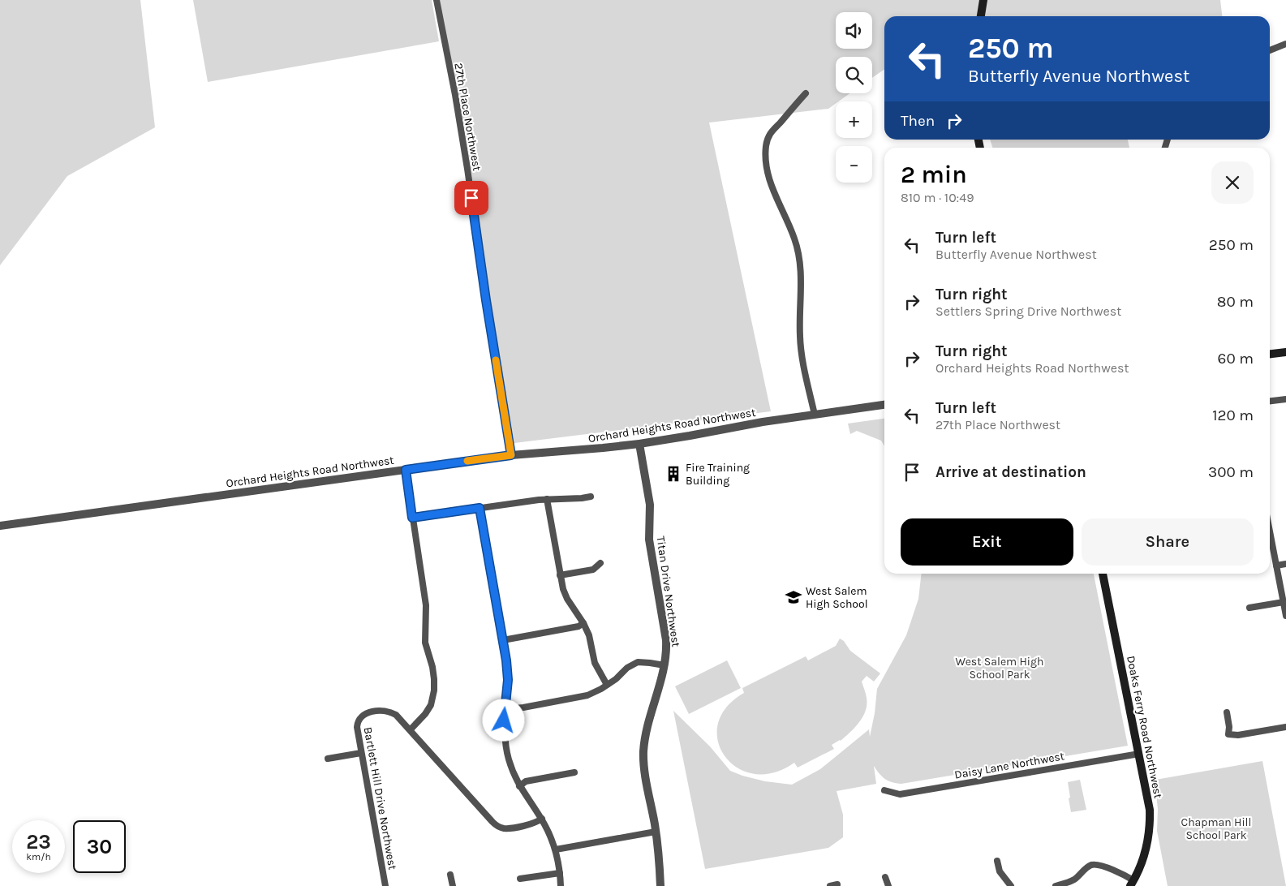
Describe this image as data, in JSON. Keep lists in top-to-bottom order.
{
  "streets": {
    "main road": ["Doaks Ferry Road Northwest"],
    "street": [
      "27th Place Northwest",
      "Orchard Heights Road Northwest",
      "Titan Drive Northwest",
      "Daisy Lane Northwest",
      "Bartlett Hill Drive Northwest"
    ]
  },
  "crossings": [
    ["27th Place Northwest", "Orchard Heights Road Northwest"],
    ["Orchard Heights Road Northwest", "Titan Drive Northwest"],
    ["Doaks Ferry Road Northwest", "Daisy Lane Northwest"]
  ],
  "parks": ["West Salem High School Park", "Chapman Hill School Park"],
  "places": {
    "building": ["Fire Training Building"],
    "school or university": ["West Salem High School"]
  },
  "page": {
    "map_buttons": ["+", "−"],
    "turn": ["250 m", "Butterfly Avenue Northwest"],
    "then": "Then",
    "heading": ["2 min", "810 m · 10:49"],
    "list": [
      {
        "name": "Turn left",
        "note": "Butterfly Avenue Northwest",
        "value": "250 m"
      },
      {
        "name": "Turn right",
        "note": "Settlers Spring Drive Northwest",
        "value": "80 m"
      },
      {
        "name": "Turn right",
        "note": "Orchard Heights Road Northwest",
        "value": "60 m"
      },
      {
        "name": "Turn left",
        "note": "27th Place Northwest",
        "value": "120 m"
      },
      {
        "name": "Arrive at destination",
        "value": "300 m"
      }
    ],
    "buttons": ["Exit", "Share"],
    "speed": "23 km/h",
    "limit": "30"
  }
}
